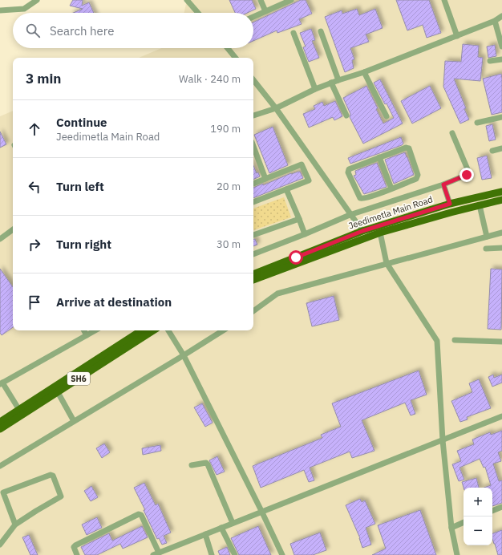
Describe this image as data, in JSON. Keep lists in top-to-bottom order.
{
  "streets": {
    "main road": ["Jeedimetla Main Road", "SH6"]
  },
  "page": {
    "search": "Search here",
    "heading": ["3 min", "Walk · 240 m"],
    "list": [
      ["Continue", "Jeedimetla Main Road", "190 m"],
      ["Turn left", "20 m"],
      ["Turn right", "30 m"],
      "Arrive at destination"
    ],
    "map_buttons": ["+", "−"]
  }
}
